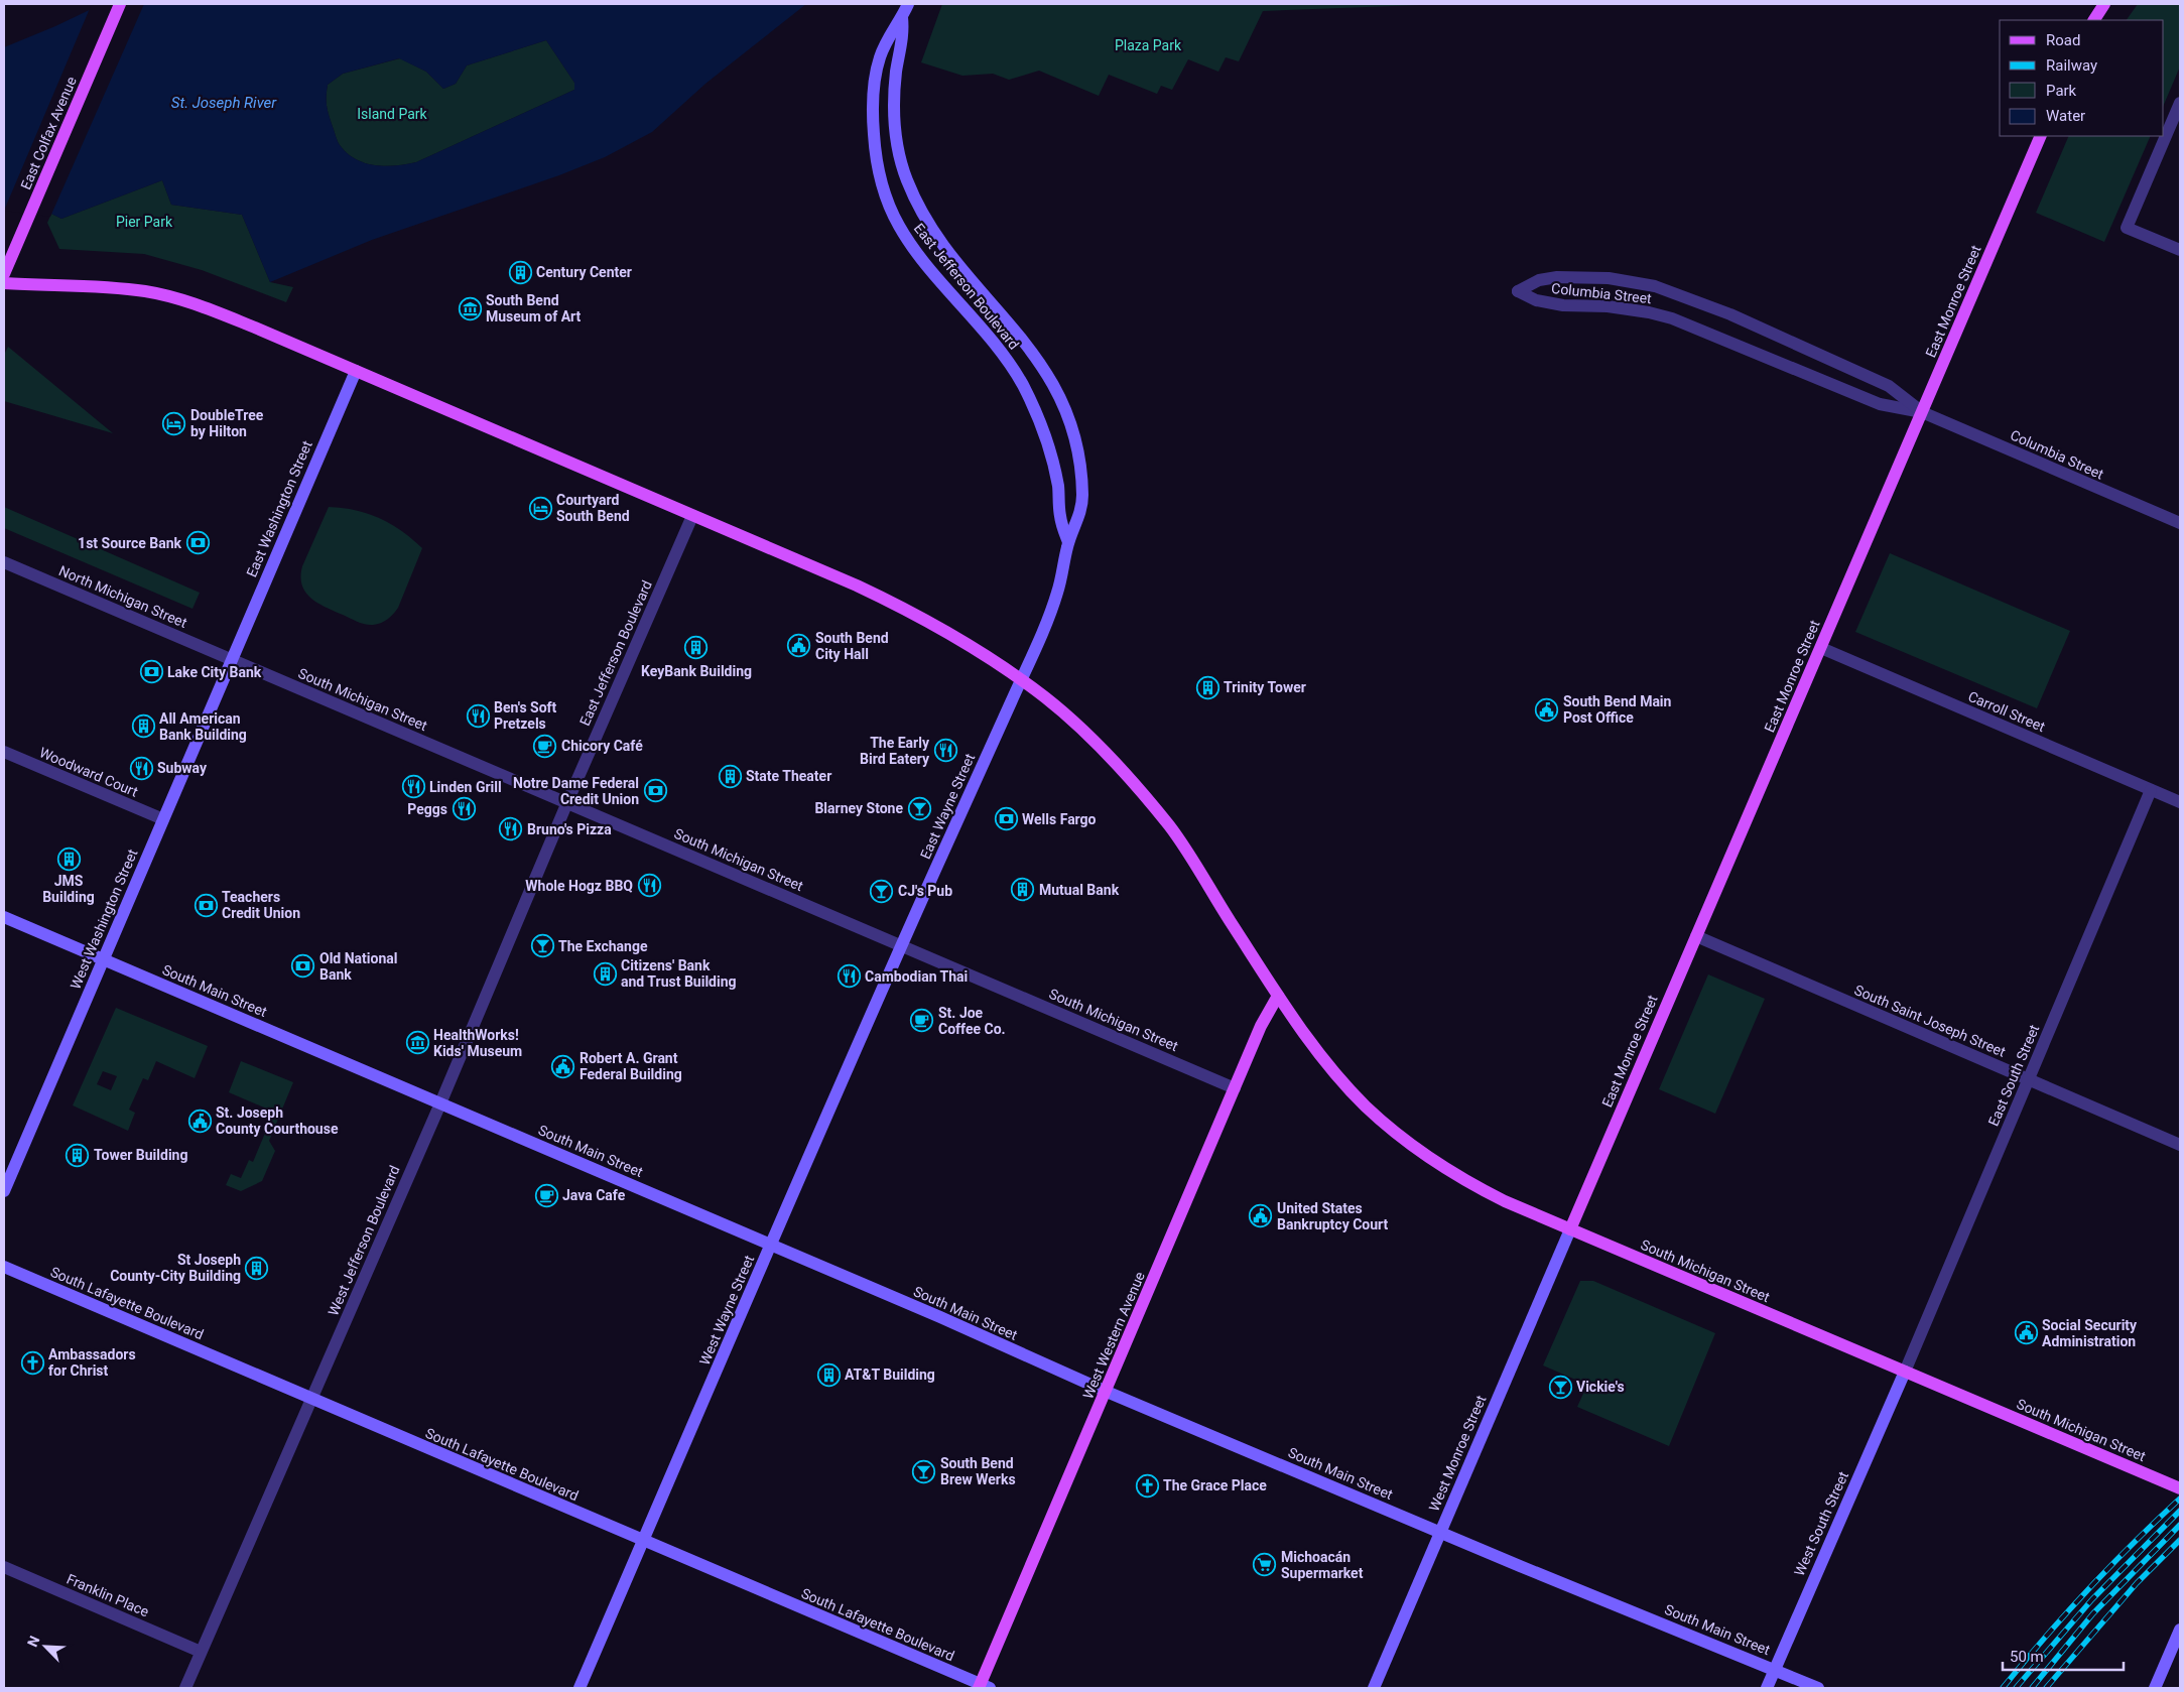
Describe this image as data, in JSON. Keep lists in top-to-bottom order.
{
  "streets": {
    "main road": [
      "East Colfax Avenue",
      "East Monroe Street",
      "South Michigan Street",
      "West Western Avenue"
    ],
    "street": [
      "East Jefferson Boulevard",
      "Columbia Street",
      "East Washington Street",
      "North Michigan Street",
      "Carroll Street",
      "Woodward Court",
      "East Wayne Street",
      "West Washington Street",
      "South Main Street",
      "South Saint Joseph Street",
      "East South Street",
      "West Jefferson Boulevard",
      "South Lafayette Boulevard",
      "West Wayne Street",
      "West Monroe Street",
      "West South Street",
      "Franklin Place"
    ]
  },
  "crossings": [
    ["East Jefferson Boulevard", "South Michigan Street"],
    ["East Jefferson Boulevard", "East Wayne Street"],
    ["East Jefferson Boulevard", "West Jefferson Boulevard"],
    ["Columbia Street", "East Monroe Street"],
    ["East Monroe Street", "South Michigan Street"],
    ["East Monroe Street", "Carroll Street"],
    ["East Monroe Street", "South Saint Joseph Street"],
    ["East Monroe Street", "West Monroe Street"],
    ["East Washington Street", "North Michigan Street"],
    ["East Washington Street", "South Michigan Street"],
    ["East Washington Street", "West Washington Street"],
    ["North Michigan Street", "South Michigan Street"],
    ["North Michigan Street", "West Washington Street"],
    ["South Michigan Street", "East Wayne Street"],
    ["South Michigan Street", "West Washington Street"],
    ["South Michigan Street", "East South Street"],
    ["South Michigan Street", "West Jefferson Boulevard"],
    ["South Michigan Street", "West Wayne Street"],
    ["South Michigan Street", "West Western Avenue"],
    ["South Michigan Street", "West Monroe Street"],
    ["South Michigan Street", "West South Street"],
    ["Carroll Street", "East South Street"],
    ["Woodward Court", "West Washington Street"],
    ["East Wayne Street", "West Wayne Street"],
    ["West Washington Street", "South Main Street"],
    ["South Main Street", "West Jefferson Boulevard"],
    ["South Main Street", "West Wayne Street"],
    ["South Main Street", "West Western Avenue"],
    ["South Main Street", "West Monroe Street"],
    ["South Main Street", "West South Street"],
    ["South Saint Joseph Street", "East South Street"],
    ["East South Street", "West South Street"],
    ["West Jefferson Boulevard", "South Lafayette Boulevard"],
    ["West Jefferson Boulevard", "Franklin Place"],
    ["South Lafayette Boulevard", "West Wayne Street"],
    ["South Lafayette Boulevard", "West Western Avenue"]
  ],
  "water": ["St. Joseph River"],
  "parks": ["Plaza Park", "Island Park", "Pier Park"],
  "places": {
    "building": [
      "Century Center",
      "KeyBank Building",
      "Trinity Tower",
      "All American Bank Building",
      "State Theater",
      "JMS Building",
      "Mutual Bank",
      "Citizens' Bank and Trust Building",
      "Tower Building",
      "St Joseph County-City Building",
      "AT&T Building"
    ],
    "museum": ["South Bend Museum of Art", "HealthWorks! Kids' Museum"],
    "hotel": ["DoubleTree by Hilton", "Courtyard South Bend"],
    "bank": [
      "1st Source Bank",
      "Lake City Bank",
      "Notre Dame Federal Credit Union",
      "Wells Fargo",
      "Teachers Credit Union",
      "Old National Bank"
    ],
    "public building": [
      "South Bend City Hall",
      "South Bend Main Post Office",
      "Robert A. Grant Federal Building",
      "St. Joseph County Courthouse",
      "United States Bankruptcy Court",
      "Social Security Administration"
    ],
    "restaurant": [
      "Ben's Soft Pretzels",
      "The Early Bird Eatery",
      "Subway",
      "Linden Grill",
      "Peggs",
      "Bruno's Pizza",
      "Whole Hogz BBQ",
      "Cambodian Thai"
    ],
    "cafe": ["Chicory Café", "St. Joe Coffee Co.", "Java Cafe"],
    "bar": [
      "Blarney Stone",
      "CJ's Pub",
      "The Exchange",
      "Vickie's",
      "South Bend Brew Werks"
    ],
    "church": ["Ambassadors for Christ", "The Grace Place"],
    "supermarket": ["Michoacán Supermarket"]
  },
  "legend": [
    "Road",
    "Railway",
    "Park",
    "Water"
  ],
  "scale_bar": "50 m",
  "north": "top left"
}
